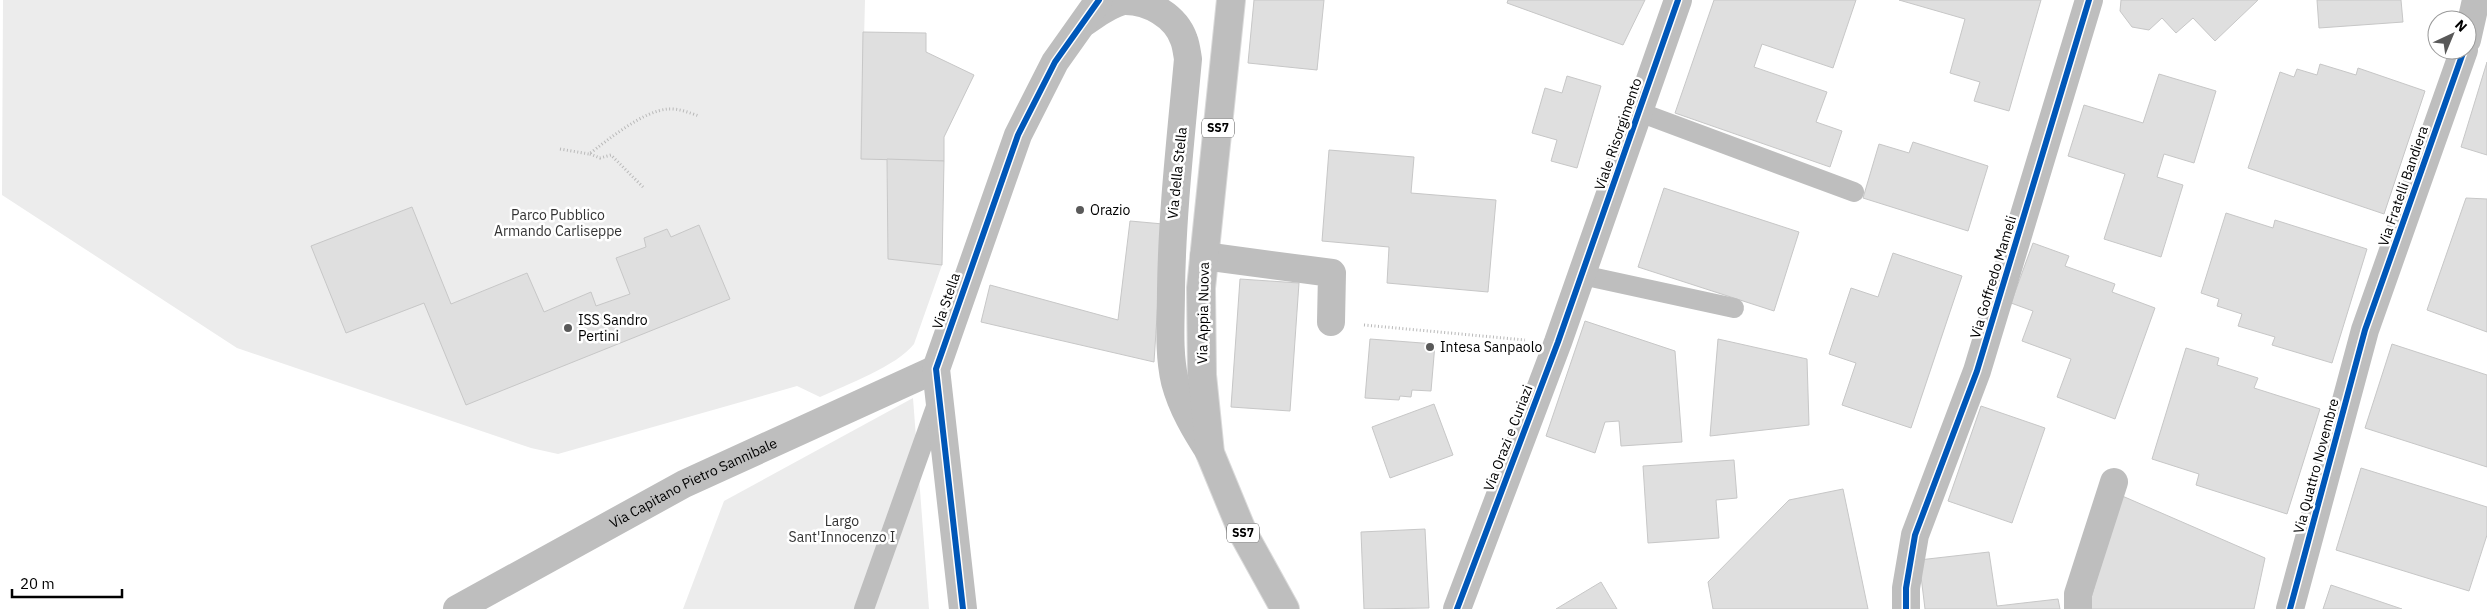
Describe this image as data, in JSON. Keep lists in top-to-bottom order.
{
  "streets": {
    "street": [
      "SS7",
      "Viale Risorgimento",
      "Via della Stella",
      "Via Fratelli Bandiera",
      "Via Goffredo Mameli",
      "Via Stella",
      "Via Appia Nuova",
      "Via Orazi e Curiazi",
      "Via Quattro Novembre",
      "Via Capitano Pietro Sannibale"
    ]
  },
  "crossings": [
    ["Viale Risorgimento", "Via Orazi e Curiazi"],
    ["Via della Stella", "Via Stella"],
    ["Via della Stella", "Via Appia Nuova"],
    ["Via Fratelli Bandiera", "Via Quattro Novembre"],
    ["Via Stella", "Via Capitano Pietro Sannibale"]
  ],
  "parks": ["Parco Pubblico Armando Carliseppe", "Largo Sant'Innocenzo I"],
  "places": ["Orazio", "ISS Sandro Pertini", "Intesa Sanpaolo"],
  "scale_bar": "20 m",
  "north": "top right"
}
